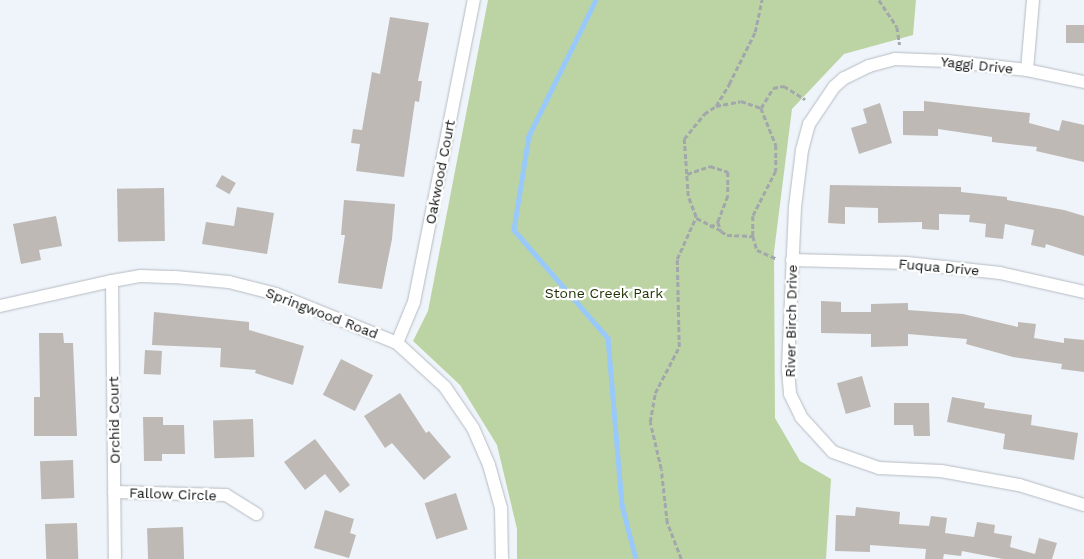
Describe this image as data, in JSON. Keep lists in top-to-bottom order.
{
  "streets": {
    "street": [
      "Yaggi Drive",
      "Oakwood Court",
      "Fuqua Drive",
      "Springwood Road",
      "River Birch Drive",
      "Orchid Court",
      "Fallow Circle"
    ]
  },
  "crossings": [
    ["Yaggi Drive", "River Birch Drive"],
    ["Oakwood Court", "Springwood Road"],
    ["Fuqua Drive", "River Birch Drive"],
    ["Springwood Road", "Orchid Court"],
    ["Orchid Court", "Fallow Circle"]
  ],
  "parks": ["Stone Creek Park"]
}
